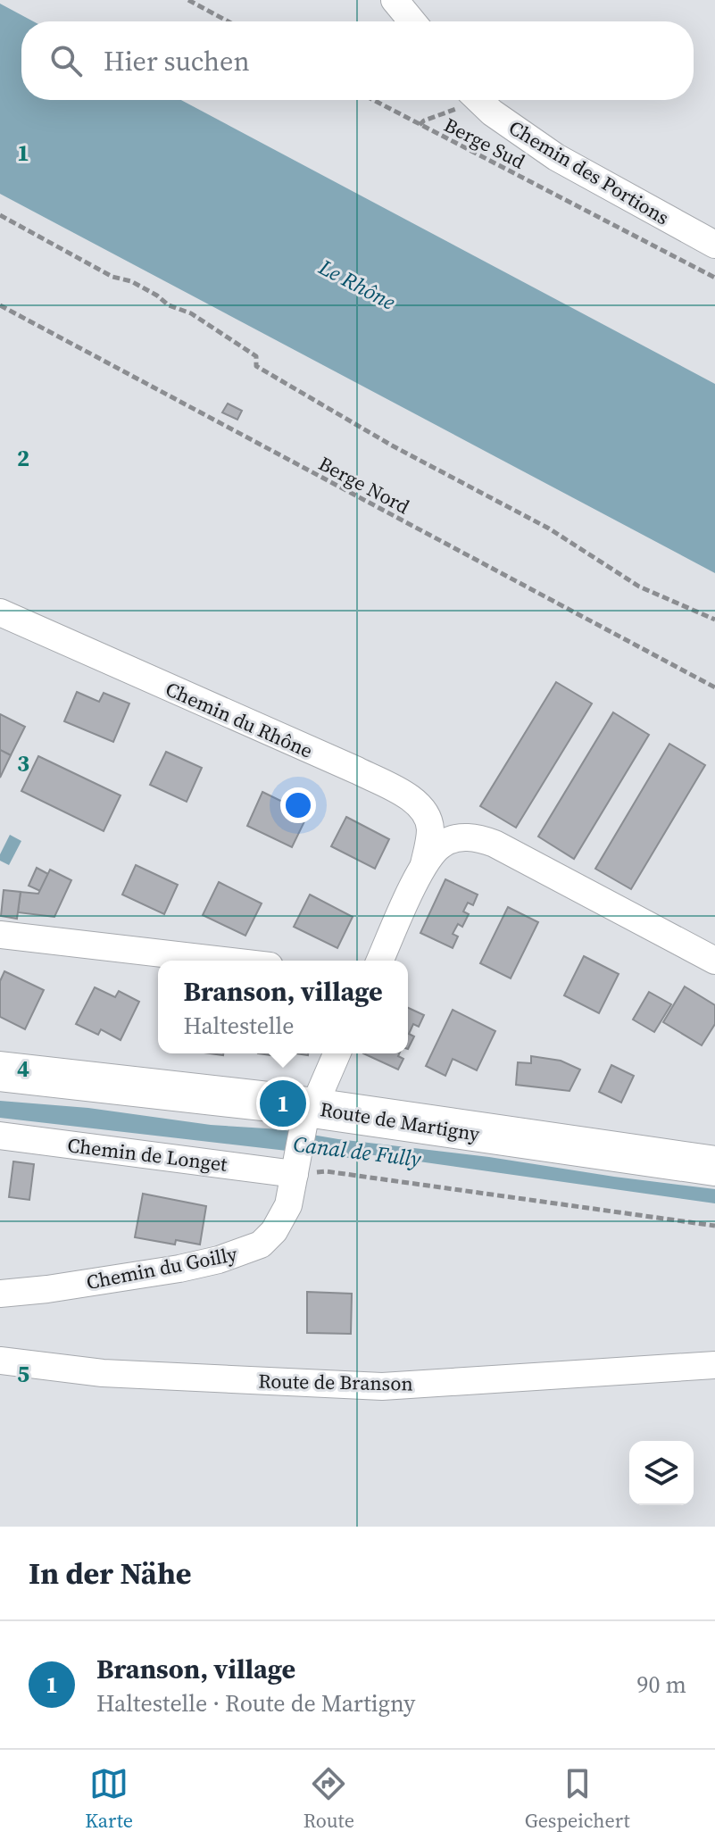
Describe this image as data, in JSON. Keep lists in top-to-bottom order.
{
  "streets": {
    "main road": ["Route de Martigny"],
    "street": [
      "Chemin des Portions",
      "Chemin du Rhône",
      "Chemin de Longet",
      "Chemin du Goilly",
      "Route de Branson"
    ],
    "path": ["Berge Sud", "Berge Nord"]
  },
  "crossings": [
    ["Route de Martigny", "Chemin du Goilly"],
    ["Chemin de Longet", "Chemin du Goilly"]
  ],
  "water": ["Le Rhône", "Canal de Fully"],
  "page": {
    "search": "Hier suchen",
    "popup": ["Branson, village", "Haltestelle"],
    "pins": "1",
    "heading": "In der Nähe",
    "list": [
      {
        "mark": "1",
        "name": "Branson, village",
        "note": "Haltestelle · Route de Martigny",
        "value": "90 m"
      }
    ],
    "nav": ["Karte", "Route", "Gespeichert"]
  },
  "grid": {
    "rows": [
      "1",
      "2",
      "3",
      "4",
      "5"
    ]
  }
}
